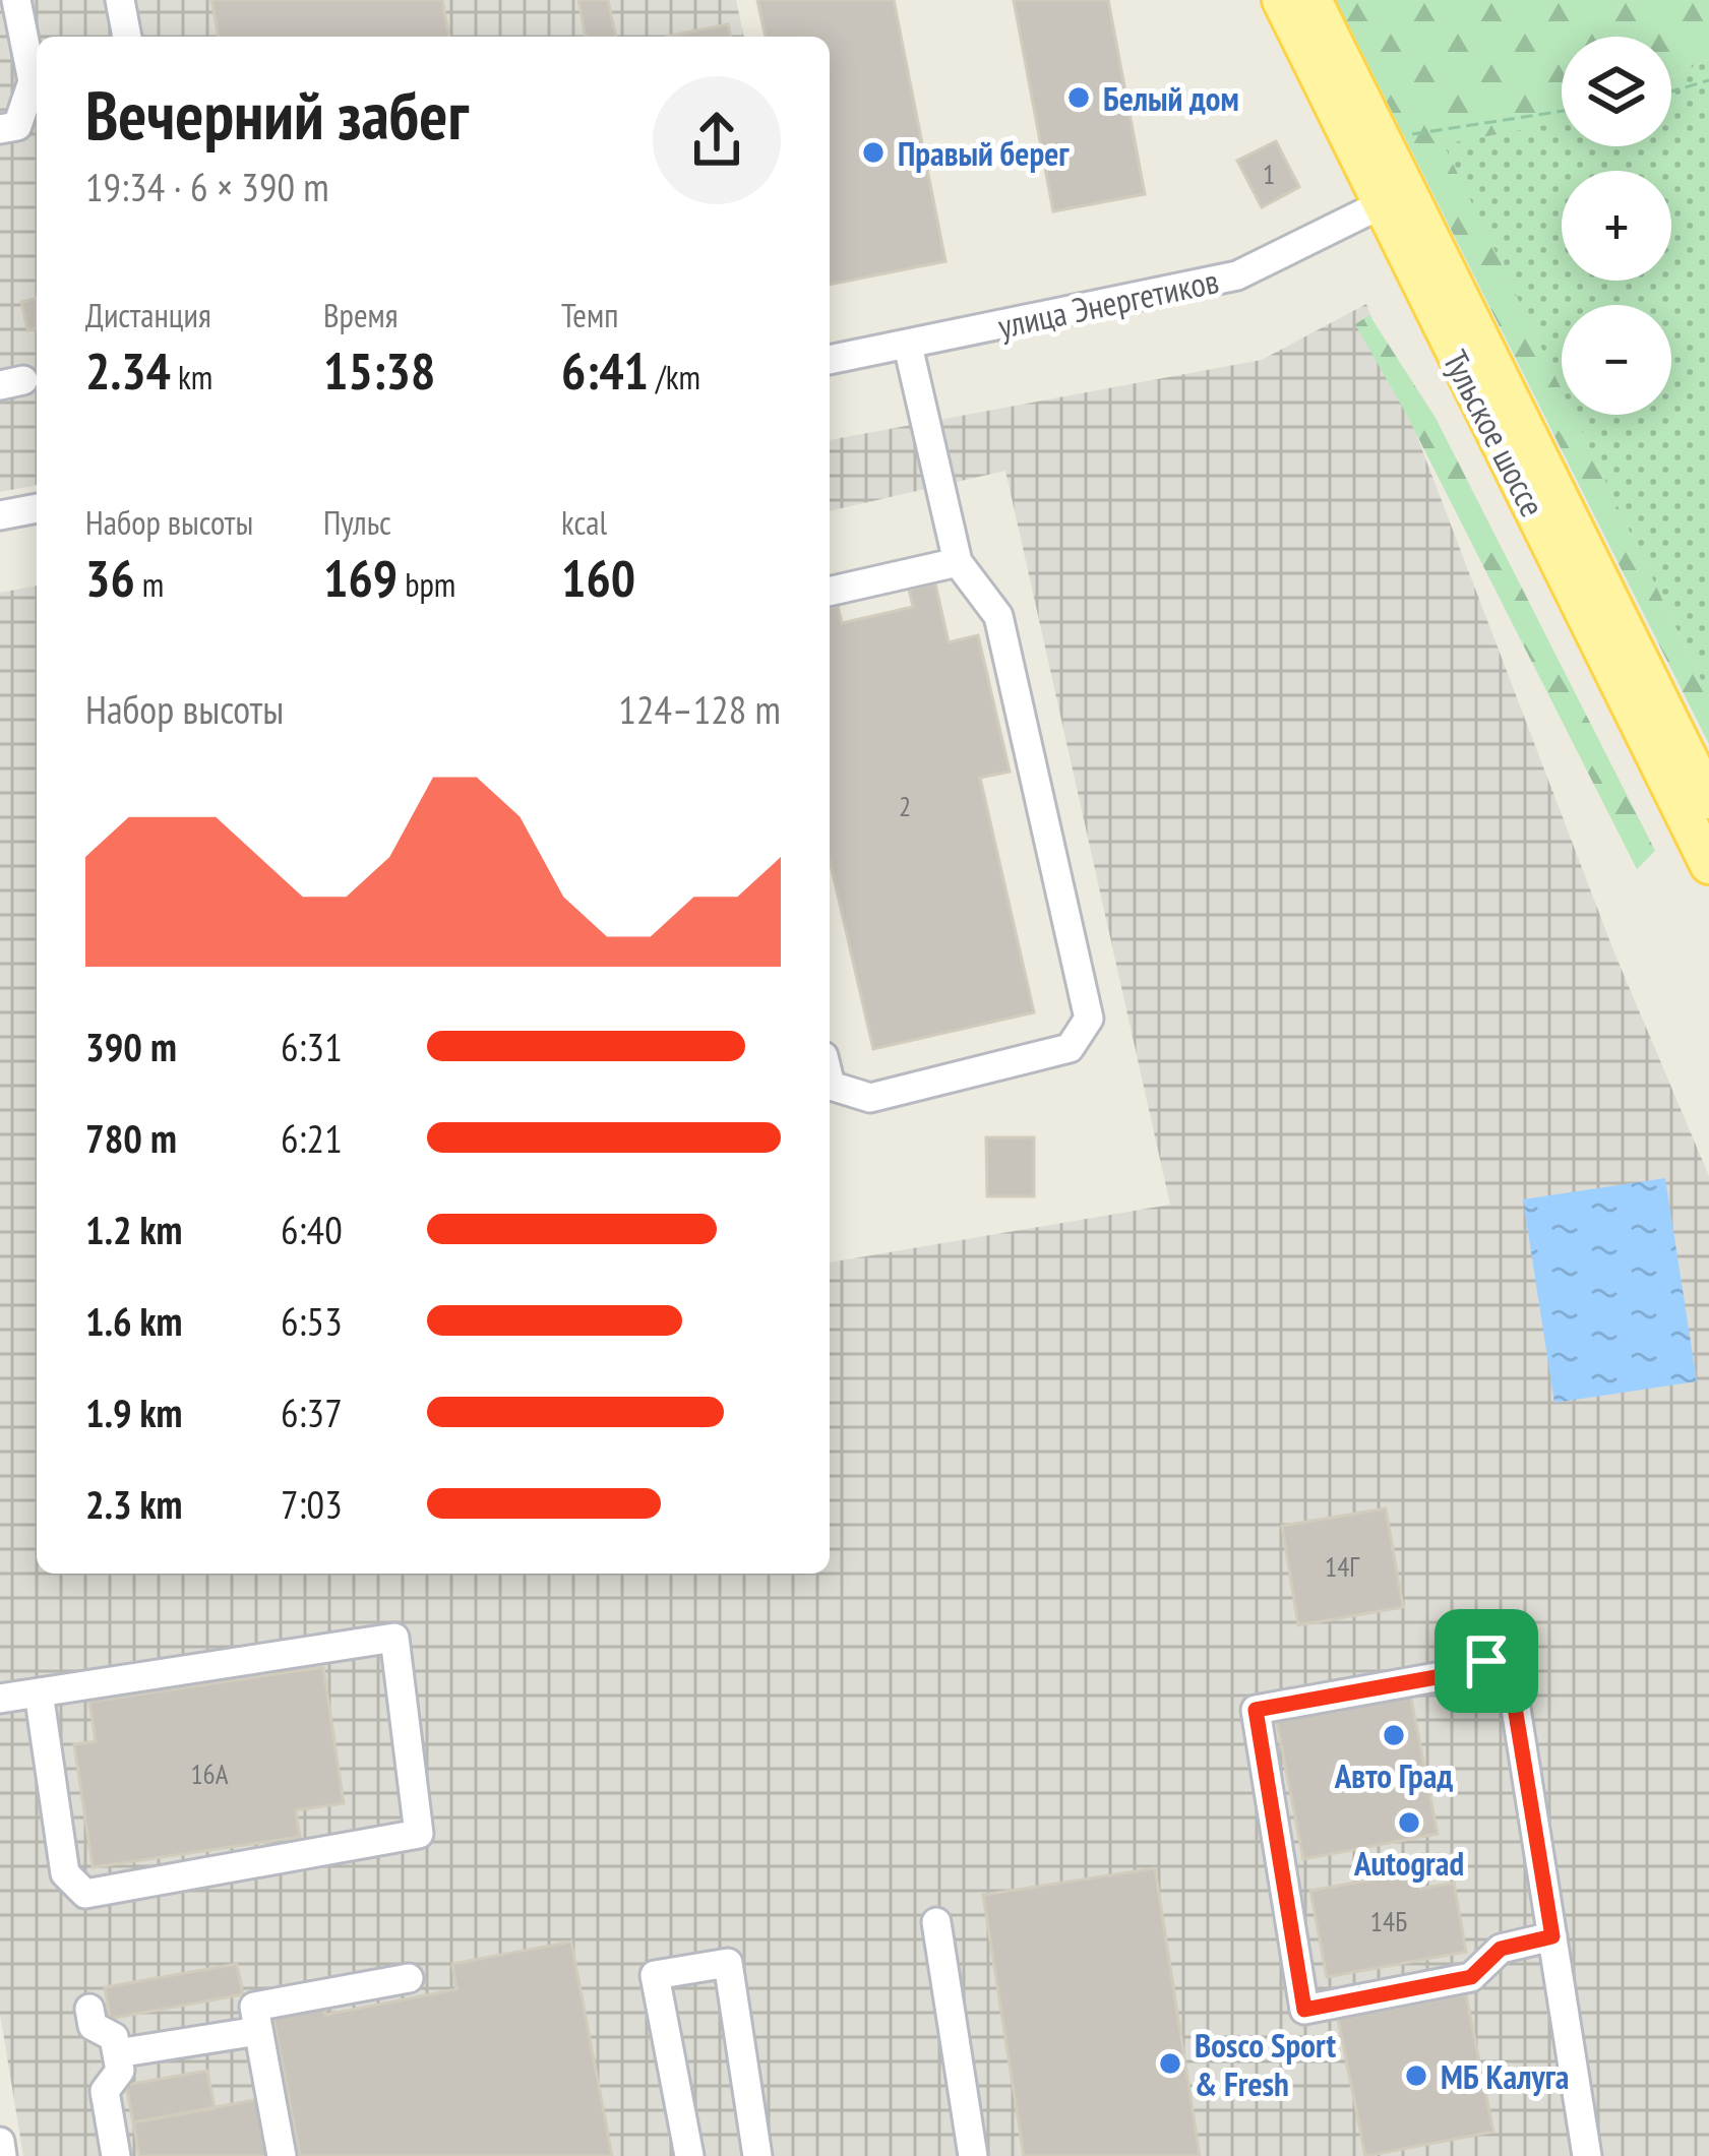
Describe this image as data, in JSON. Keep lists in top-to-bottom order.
{
  "streets": {
    "main road": ["Тульское шоссе"],
    "street": ["улица Энергетиков"]
  },
  "crossings": [
    ["улица Энергетиков", "Тульское шоссе"]
  ],
  "places": [
    "Белый дом",
    "Правый берег",
    "Авто Град",
    "Autograd",
    "Bosco Sport & Fresh",
    "МБ Калуга"
  ],
  "house_numbers": [
    "1",
    "2",
    "14Г",
    "16А",
    "14Б"
  ],
  "page": {
    "map_buttons": ["+", "−"],
    "heading": ["Вечерний забег", "19:34 · 6 × 390 m"],
    "stats": [
      ["Дистанция", "2.34 km"],
      ["Время", "15:38"],
      ["Темп", "6:41 /km"],
      ["Набор высоты", "36 m"],
      ["Пульс", "169 bpm"],
      ["kcal", "160"]
    ],
    "chart": ["Набор высоты", "124–128 m"],
    "list": [
      {
        "name": "390 m",
        "note": "6:31"
      },
      {
        "name": "780 m",
        "note": "6:21"
      },
      {
        "name": "1.2 km",
        "note": "6:40"
      },
      {
        "name": "1.6 km",
        "note": "6:53"
      },
      {
        "name": "1.9 km",
        "note": "6:37"
      },
      {
        "name": "2.3 km",
        "note": "7:03"
      }
    ]
  }
}
